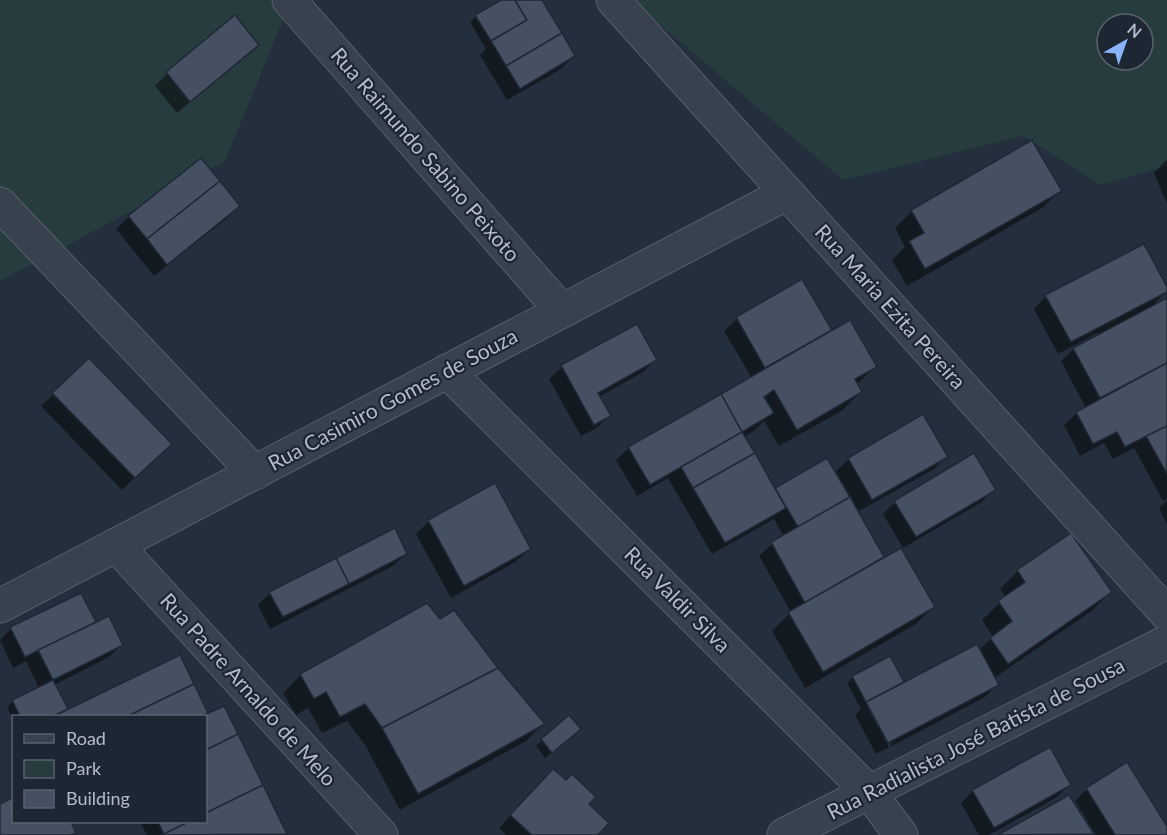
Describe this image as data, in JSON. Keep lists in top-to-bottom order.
{
  "streets": {
    "street": [
      "Rua Raimundo Sabino Peixoto",
      "Rua Maria Ezita Pereira",
      "Rua Casimiro Gomes de Souza",
      "Rua Valdir Silva",
      "Rua Padre Arnaldo de Melo",
      "Rua Radialista José Batista de Sousa"
    ]
  },
  "crossings": [
    ["Rua Raimundo Sabino Peixoto", "Rua Casimiro Gomes de Souza"],
    ["Rua Maria Ezita Pereira", "Rua Casimiro Gomes de Souza"],
    ["Rua Casimiro Gomes de Souza", "Rua Valdir Silva"],
    ["Rua Casimiro Gomes de Souza", "Rua Padre Arnaldo de Melo"],
    ["Rua Valdir Silva", "Rua Radialista José Batista de Sousa"]
  ],
  "legend": ["Road", "Park", "Building"],
  "north": "top right"
}
